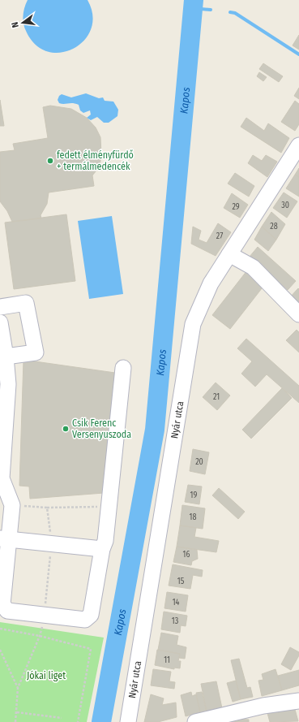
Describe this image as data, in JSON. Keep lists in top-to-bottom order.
{
  "streets": {
    "street": ["Nyár utca"]
  },
  "water": ["Kapos"],
  "parks": ["Jókai liget"],
  "places": ["fedett élményfürdő + termálmedencék", "Csik Ferenc Versenyuszoda"],
  "house_numbers": [
    "30",
    "29",
    "28",
    "27",
    "21",
    "20",
    "19",
    "18",
    "16",
    "15",
    "14",
    "13",
    "11"
  ],
  "north": "left"
}
